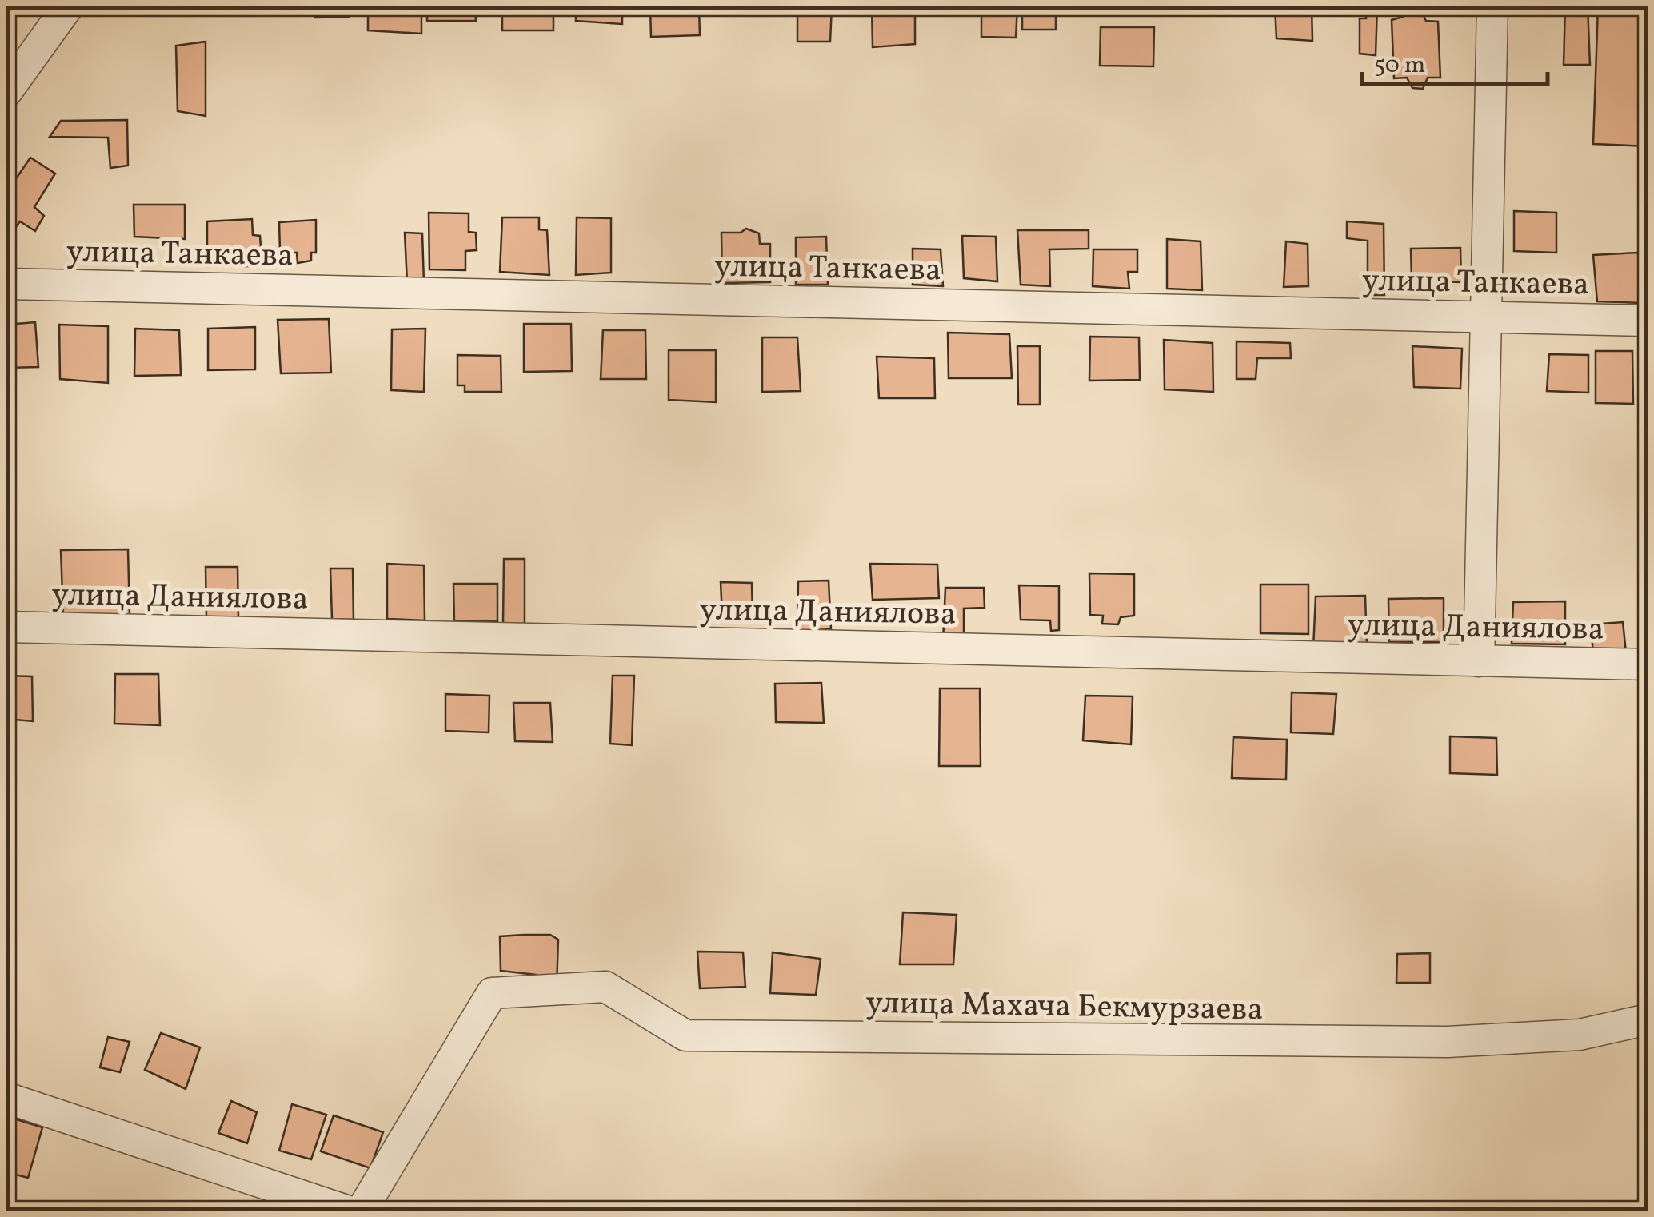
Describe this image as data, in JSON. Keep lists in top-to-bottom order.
{
  "streets": {
    "street": ["улица Танкаева", "улица Даниялова", "улица Махача Бекмурзаева"]
  },
  "scale_bar": "50 m"
}
